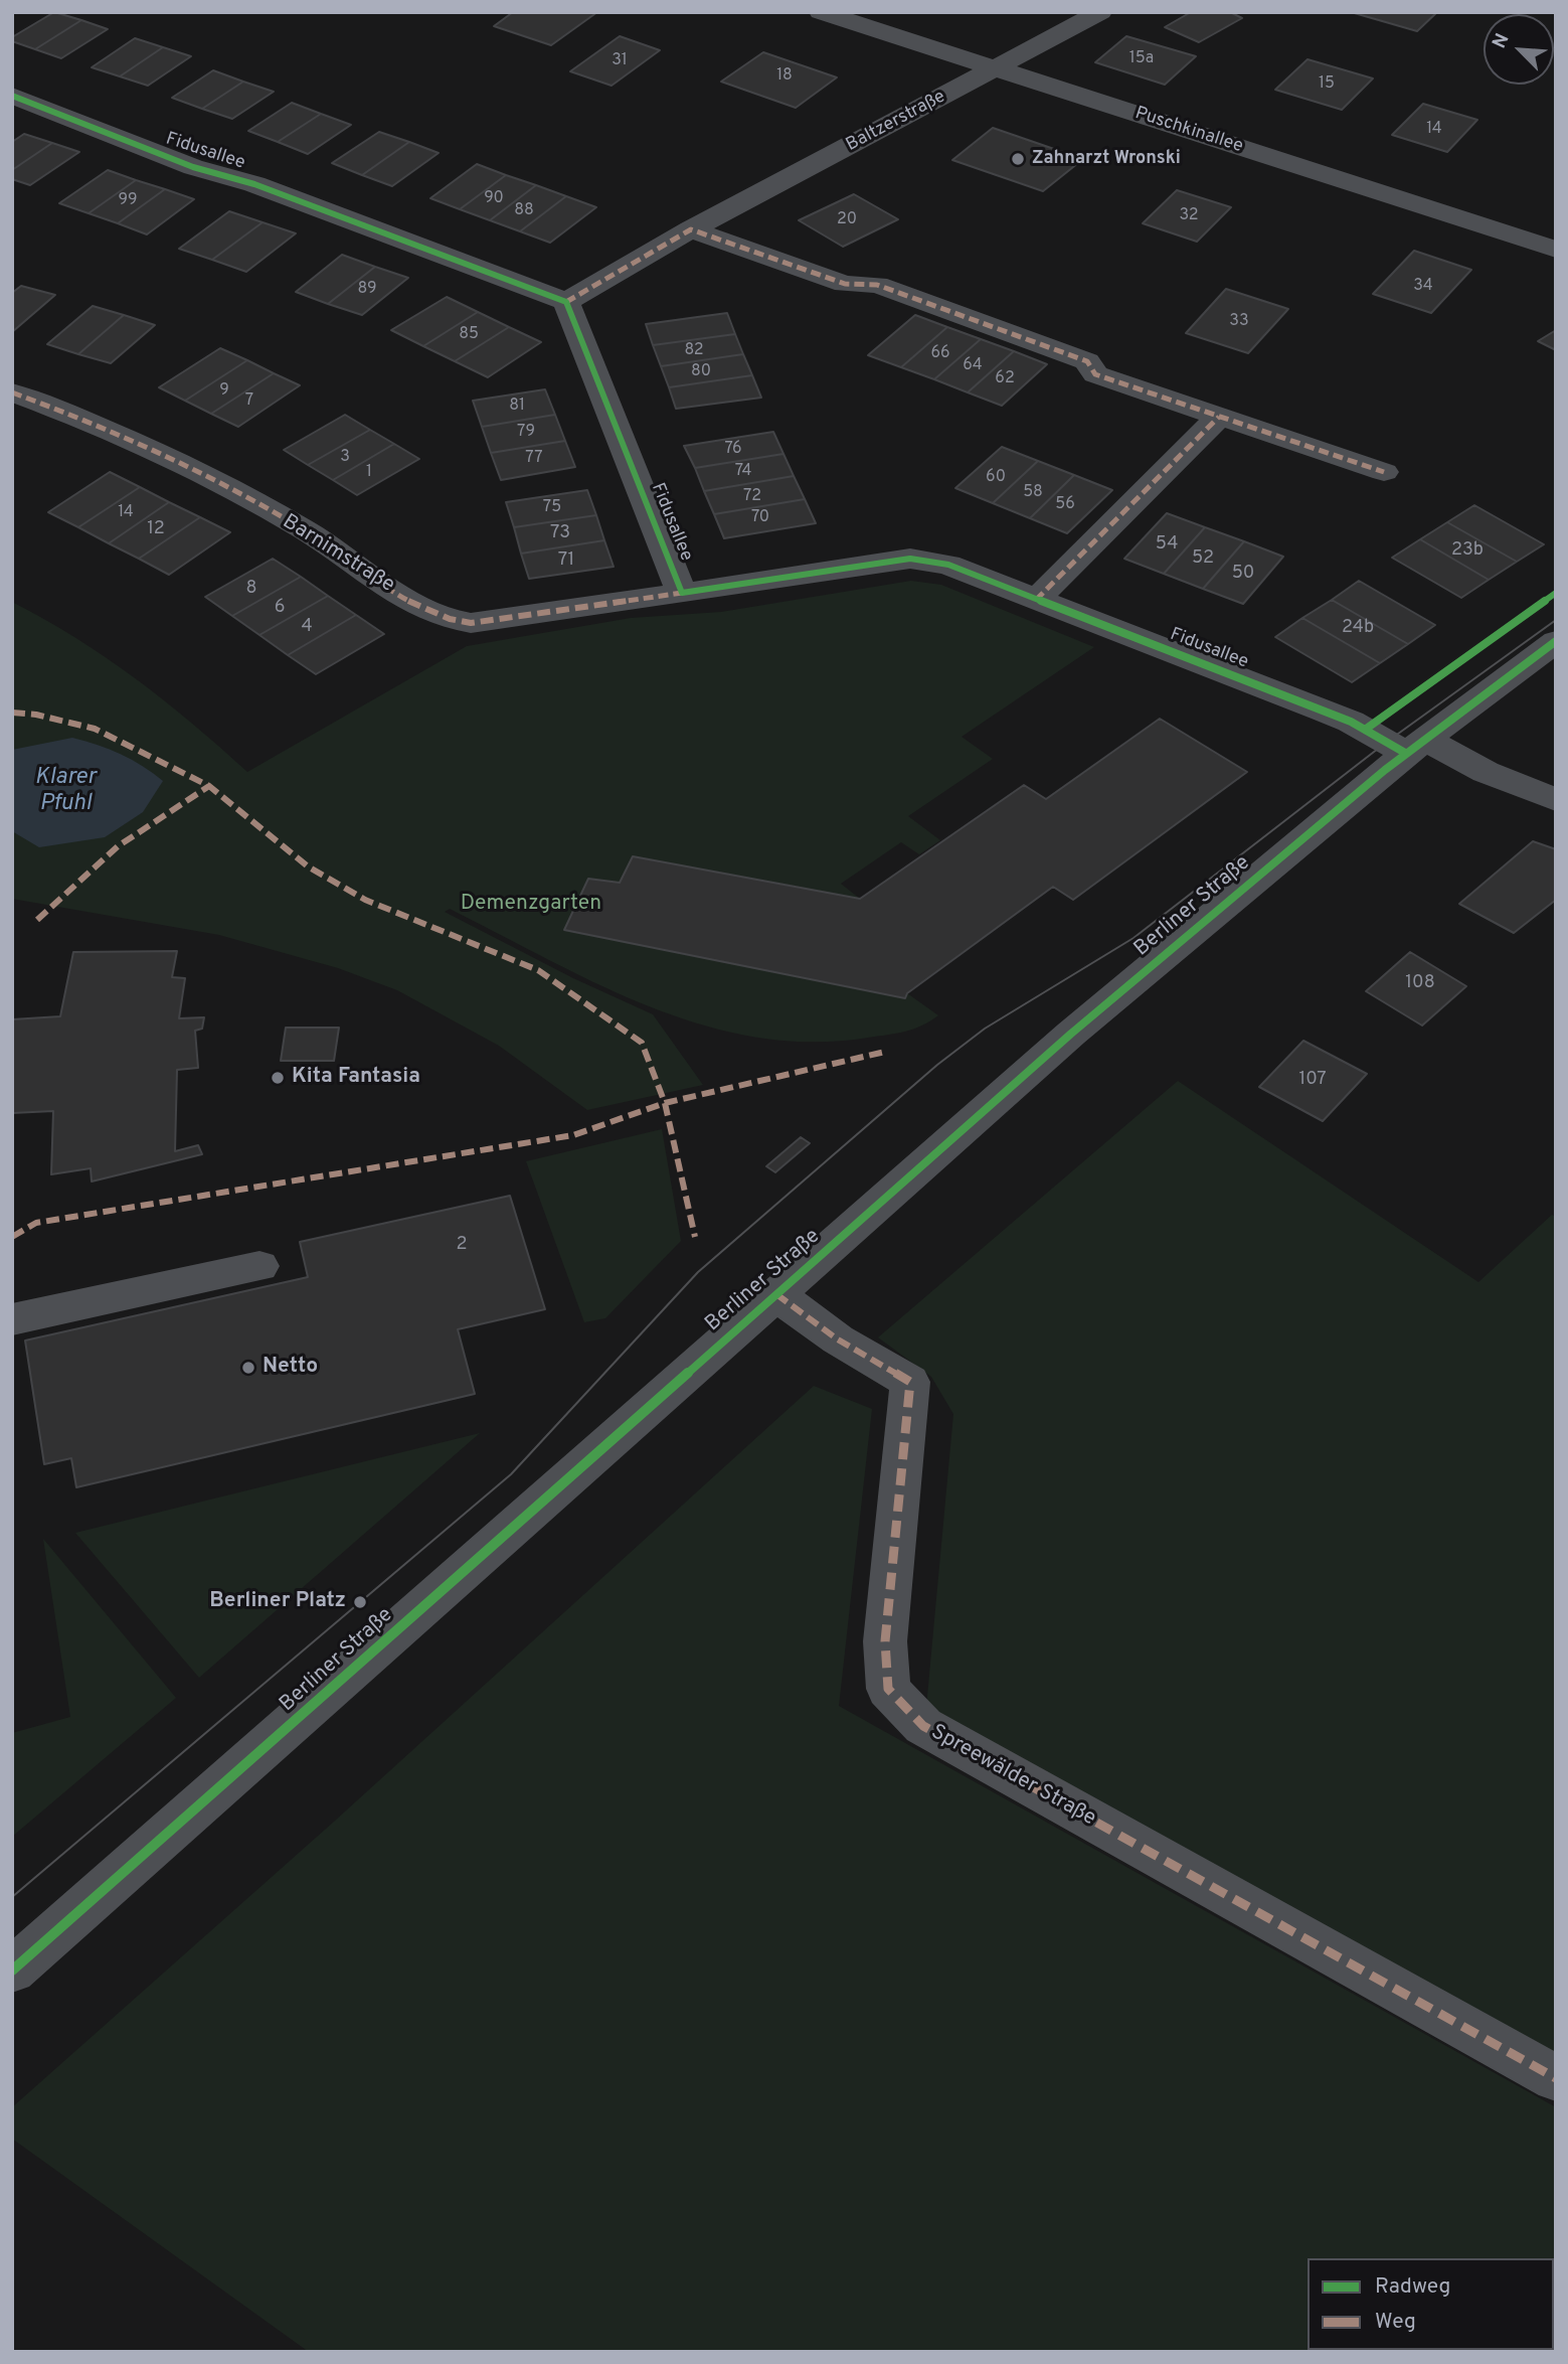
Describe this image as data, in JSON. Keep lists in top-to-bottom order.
{
  "streets": {
    "street": [
      "Baltzerstraße",
      "Puschkinallee",
      "Fidusallee",
      "Barnimstraße",
      "Berliner Straße",
      "Spreewälder Straße"
    ]
  },
  "crossings": [
    ["Baltzerstraße", "Puschkinallee"],
    ["Fidusallee", "Barnimstraße"],
    ["Fidusallee", "Berliner Straße"],
    ["Berliner Straße", "Spreewälder Straße"]
  ],
  "water": ["Klarer Pfuhl"],
  "parks": ["Demenzgarten"],
  "places": [
    "Zahnarzt Wronski",
    "Kita Fantasia",
    "Netto",
    "Berliner Platz"
  ],
  "house_numbers": [
    "15a",
    "31",
    "18",
    "15",
    "14",
    "90",
    "99",
    "88",
    "32",
    "20",
    "34",
    "89",
    "33",
    "85",
    "82",
    "66",
    "64",
    "80",
    "62",
    "9",
    "7",
    "81",
    "79",
    "76",
    "3",
    "77",
    "74",
    "1",
    "60",
    "58",
    "72",
    "56",
    "75",
    "14",
    "70",
    "12",
    "73",
    "54",
    "23b",
    "52",
    "71",
    "50",
    "8",
    "6",
    "4",
    "24b",
    "108",
    "107",
    "2"
  ],
  "legend": ["Radweg", "Weg"],
  "north": "top left"
}
